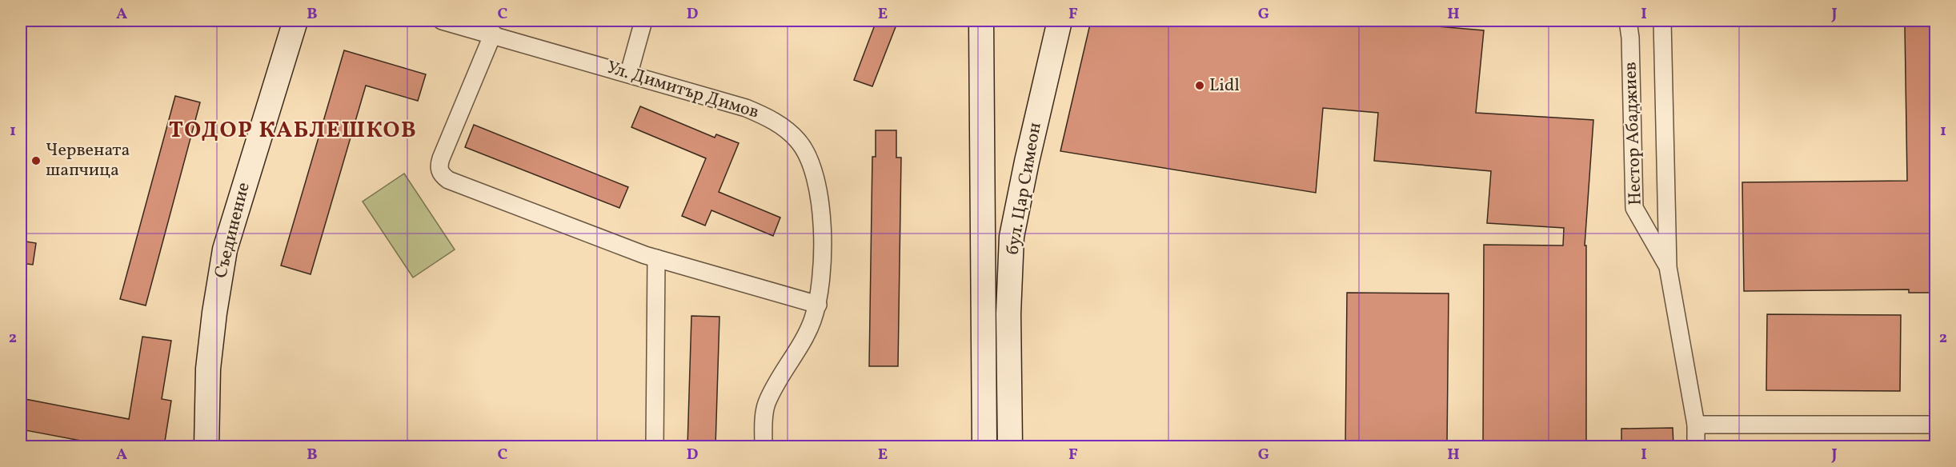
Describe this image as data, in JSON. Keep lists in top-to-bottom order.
{
  "streets": {
    "main road": ["бул. Цар Симеон", "Съединение"],
    "street": ["Ул. Димитър Димов", "Нестор Абаджиев"]
  },
  "districts": ["ТОДОР КАБЛЕШКОВ"],
  "places": ["Lidl", "Червената шапчица"],
  "grid": {
    "columns": [
      "A",
      "B",
      "C",
      "D",
      "E",
      "F",
      "G",
      "H",
      "I",
      "J"
    ],
    "rows": ["1", "2"]
  }
}
